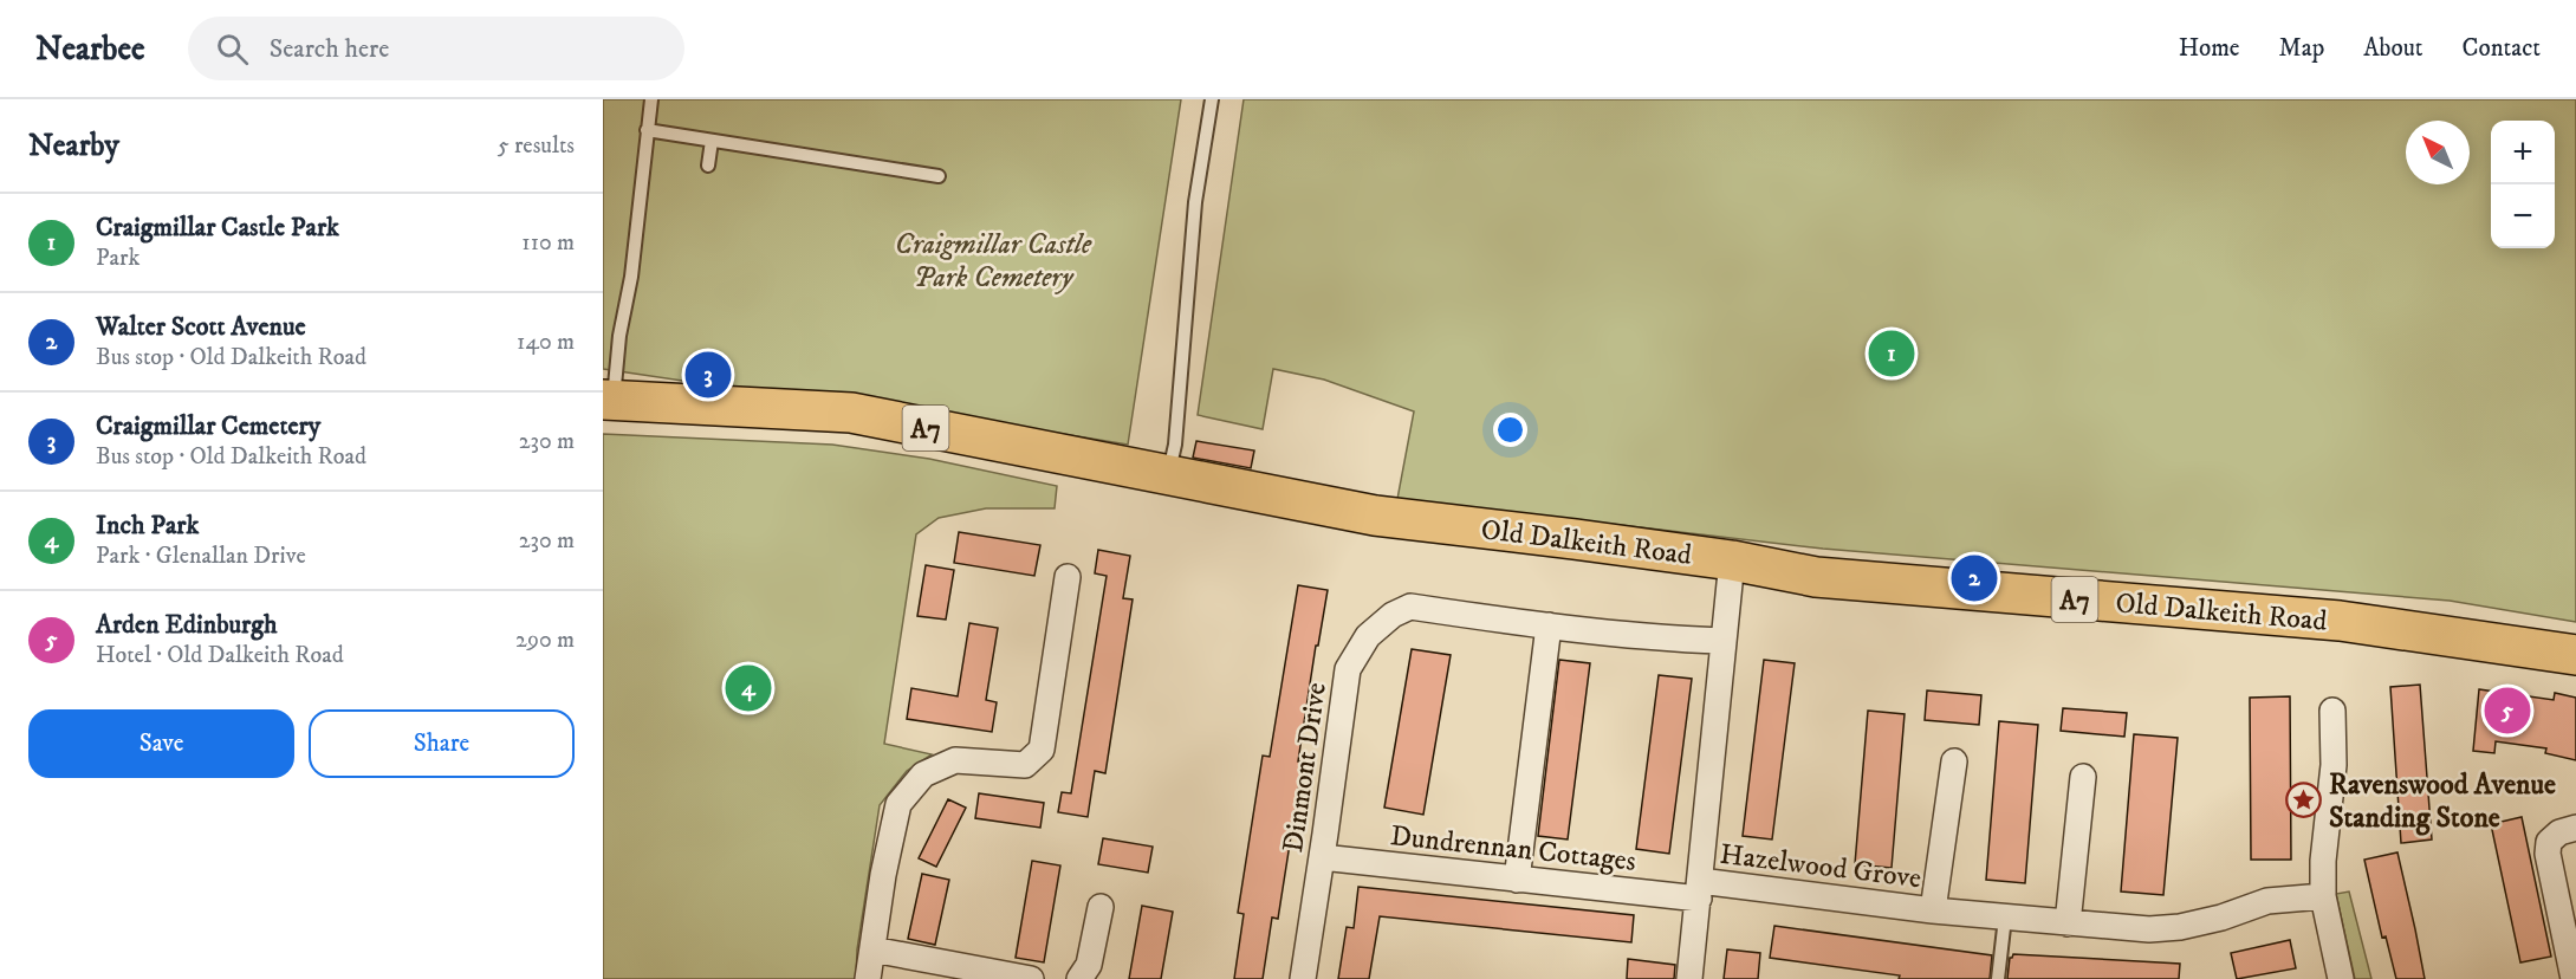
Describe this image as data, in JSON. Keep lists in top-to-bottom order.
{
  "streets": {
    "main road": ["A7", "Old Dalkeith Road"],
    "street": ["Dinmont Drive", "Dundrennan Cottages", "Hazelwood Grove"]
  },
  "crossings": [
    ["Dinmont Drive", "Dundrennan Cottages"],
    ["Dundrennan Cottages", "Hazelwood Grove"]
  ],
  "parks": ["Craigmillar Castle Park Cemetery"],
  "places": {
    "place": ["Ravenswood Avenue Standing Stone"]
  },
  "north": "top left",
  "page": {
    "header": "Nearbee",
    "search": "Search here",
    "nav": [
      "Home",
      "Map",
      "About",
      "Contact"
    ],
    "heading": ["Nearby", "5 results"],
    "map_buttons": ["+", "−"],
    "list": [
      {
        "mark": "1",
        "name": "Craigmillar Castle Park",
        "note": "Park",
        "value": "110 m"
      },
      {
        "mark": "2",
        "name": "Walter Scott Avenue",
        "note": "Bus stop · Old Dalkeith Road",
        "value": "140 m"
      },
      {
        "mark": "3",
        "name": "Craigmillar Cemetery",
        "note": "Bus stop · Old Dalkeith Road",
        "value": "230 m"
      },
      {
        "mark": "4",
        "name": "Inch Park",
        "note": "Park · Glenallan Drive",
        "value": "230 m"
      },
      {
        "mark": "5",
        "name": "Arden Edinburgh",
        "note": "Hotel · Old Dalkeith Road",
        "value": "290 m"
      }
    ],
    "pins": [
      "1",
      "3",
      "2",
      "4",
      "5"
    ],
    "buttons": ["Save", "Share"]
  }
}
